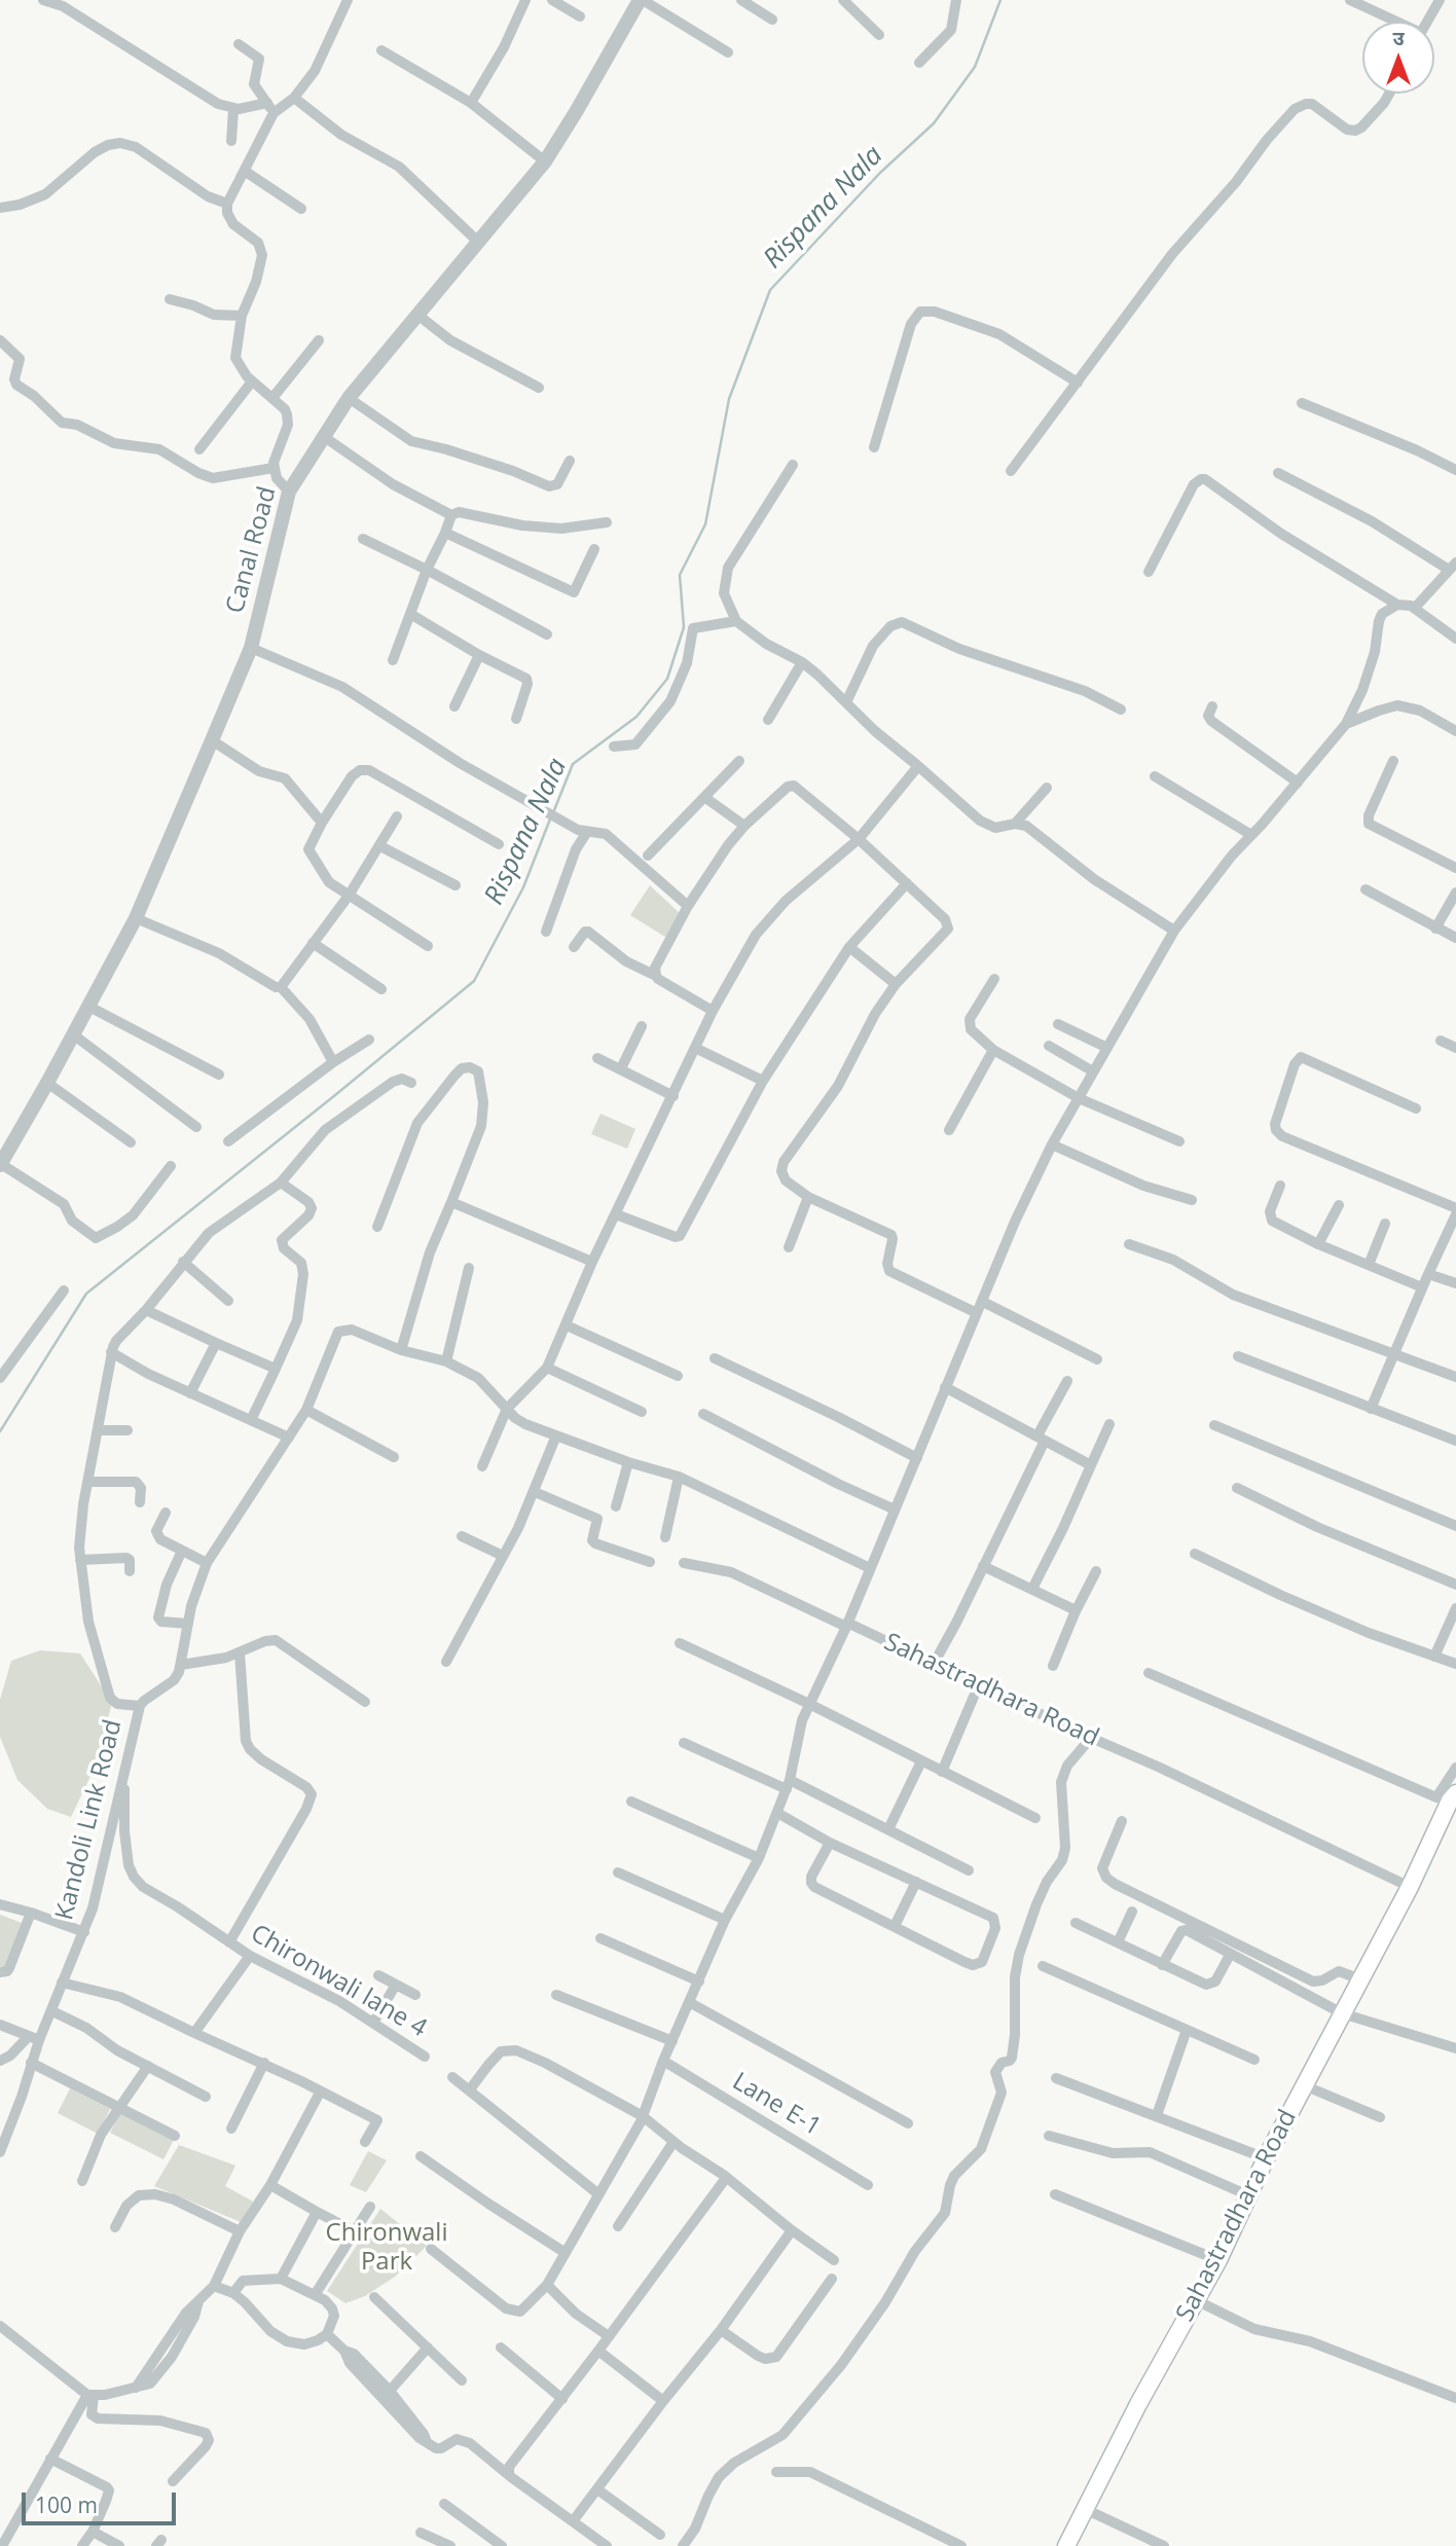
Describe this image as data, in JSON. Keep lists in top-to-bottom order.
{
  "streets": {
    "main road": ["Sahastradhara Road"],
    "street": [
      "Canal Road",
      "Kandoli Link Road",
      "Chironwali lane 4",
      "Lane E-1"
    ]
  },
  "crossings": [
    ["Kandoli Link Road", "Chironwali lane 4"]
  ],
  "water": ["Rispana Nala"],
  "parks": ["Chironwali Park"],
  "scale_bar": "100 m",
  "north": "top"
}
